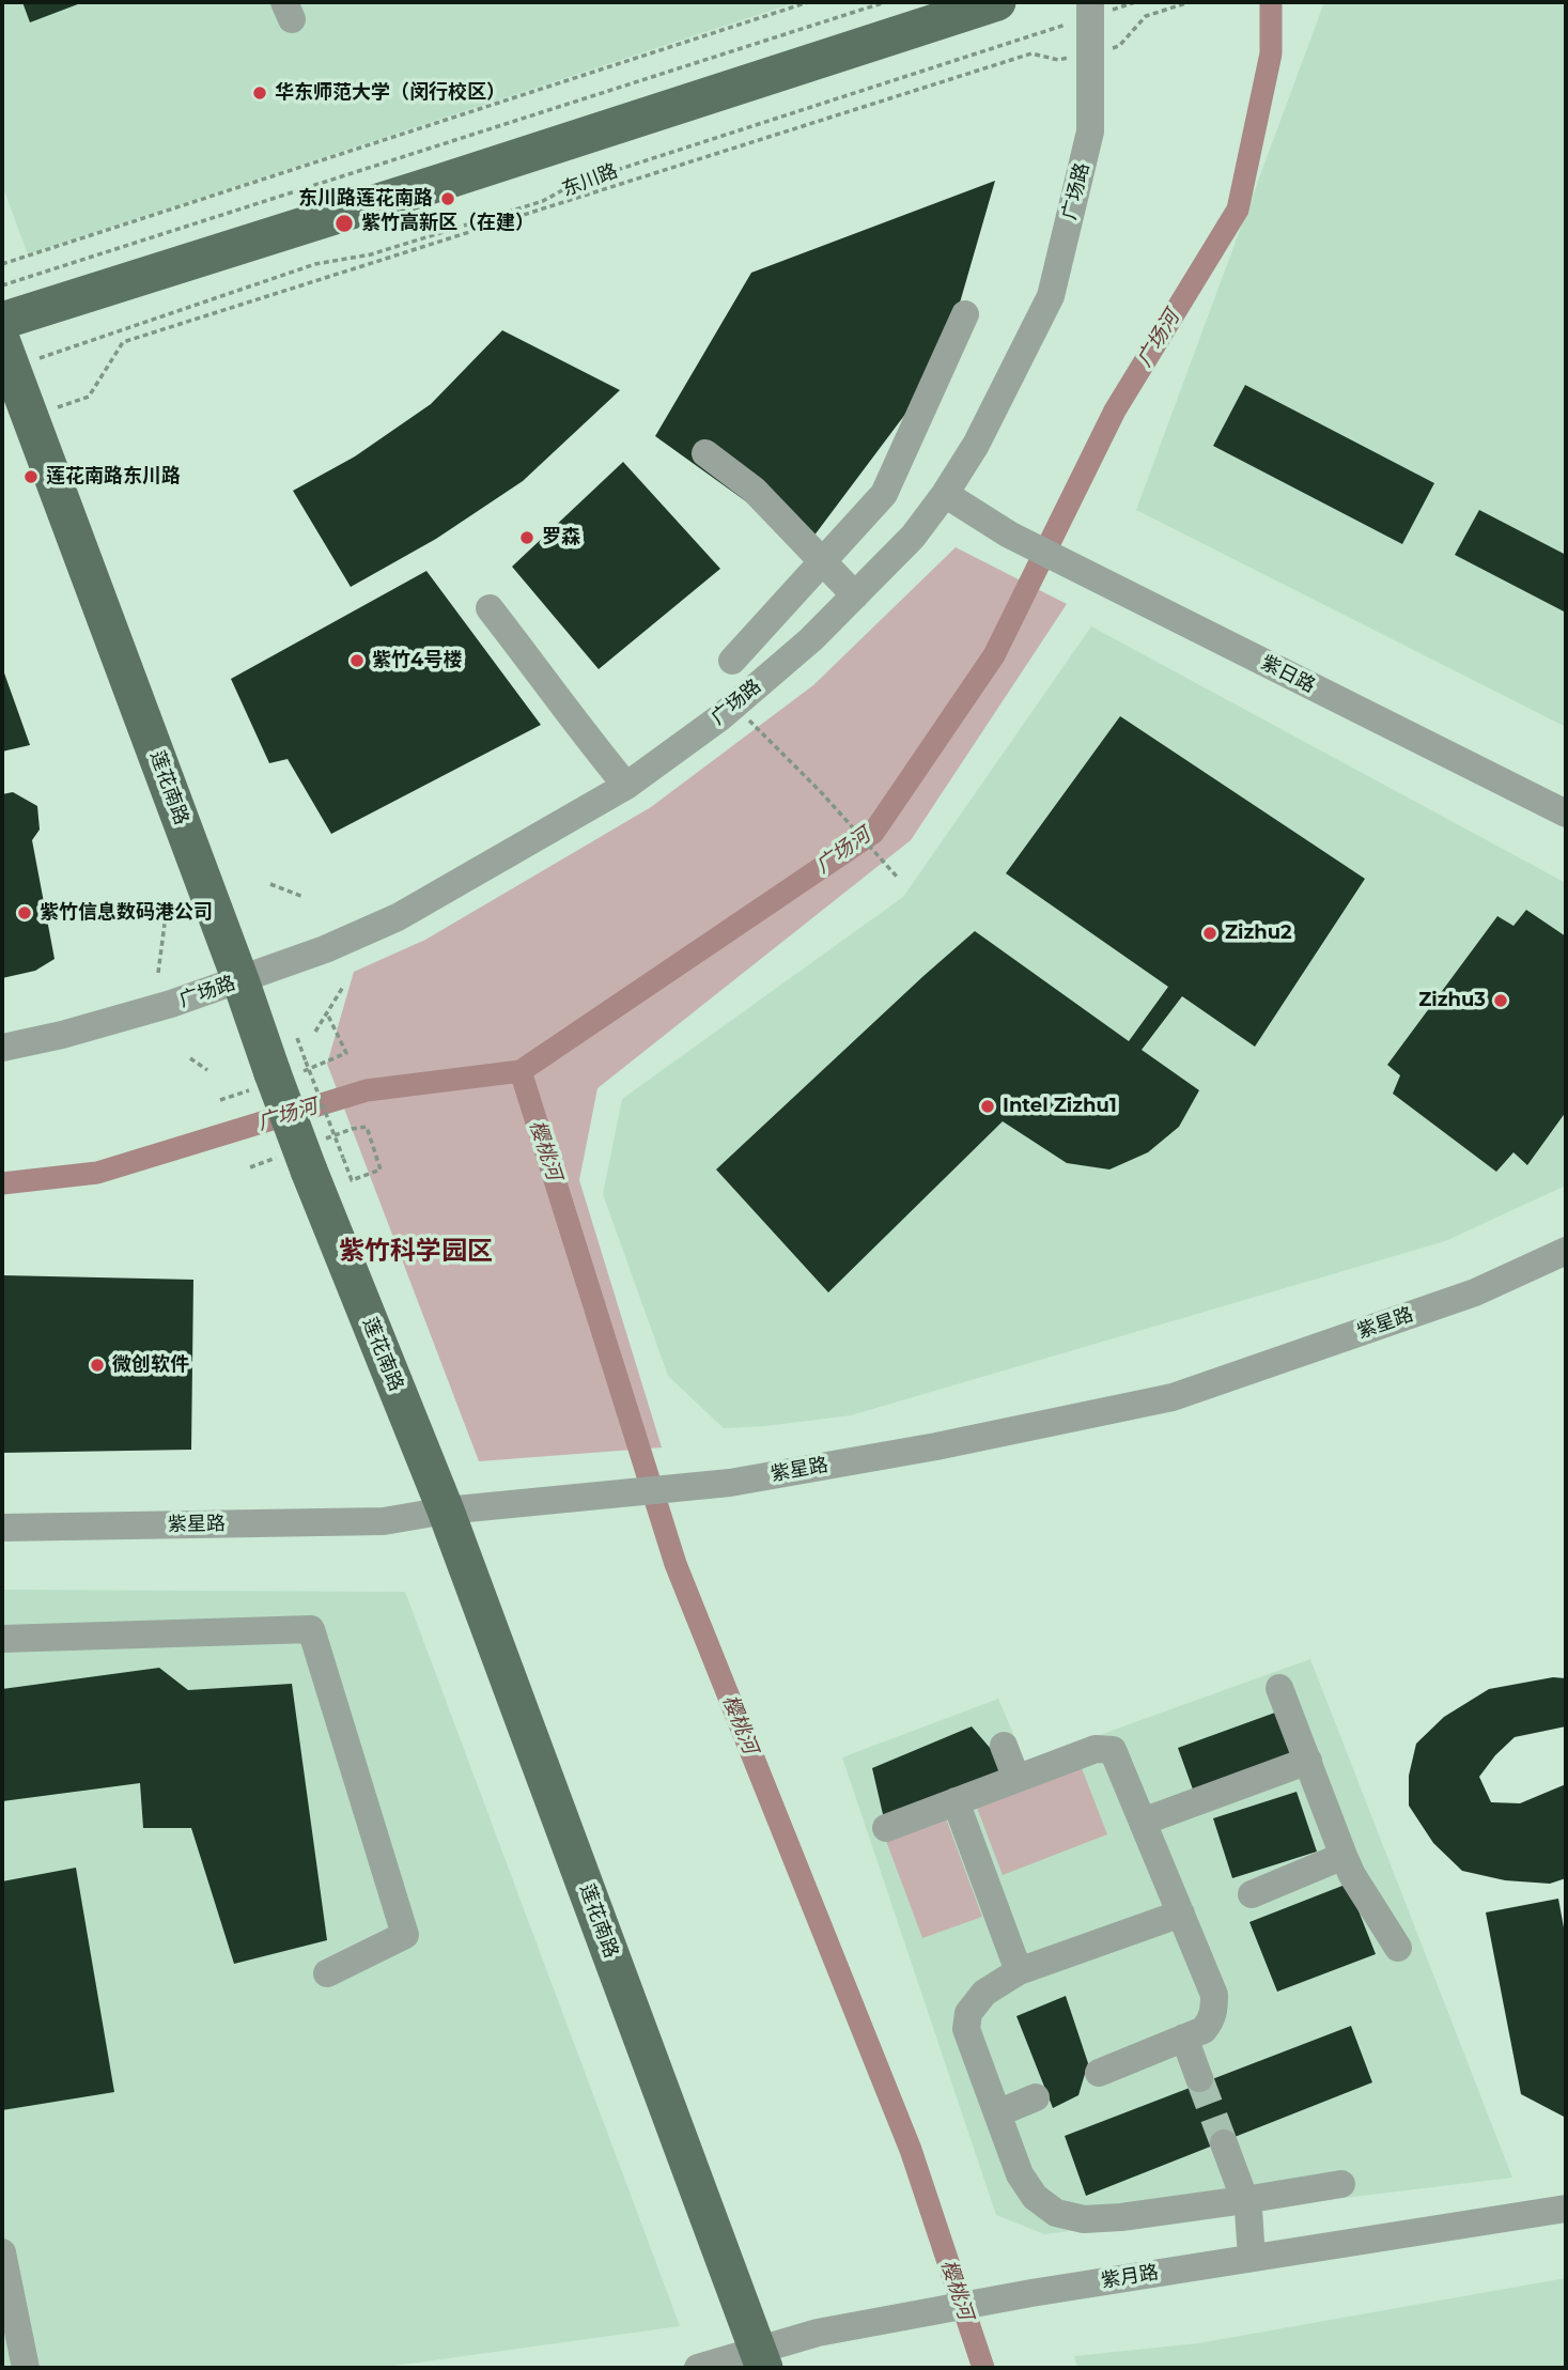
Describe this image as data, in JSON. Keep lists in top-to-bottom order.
{
  "streets": {
    "main road": ["莲花南路"],
    "street": [
      "广场路",
      "紫日路",
      "紫星路",
      "紫月路"
    ],
    "path": ["东川路"]
  },
  "crossings": [
    ["东川路", "广场路"],
    ["东川路", "莲花南路"],
    ["广场路", "紫日路"],
    ["广场路", "莲花南路"],
    ["莲花南路", "紫星路"],
    ["莲花南路", "紫月路"]
  ],
  "districts": ["紫竹科学园区"],
  "water": ["广场河", "樱桃河"],
  "places": [
    "华东师范大学（闵行校区）",
    "东川路莲花南路",
    "紫竹高新区（在建）",
    "莲花南路东川路",
    "罗森",
    "紫竹4号楼",
    "紫竹信息数码港公司",
    "Zizhu2",
    "Zizhu3",
    "Intel Zizhu1",
    "微创软件"
  ]
}
